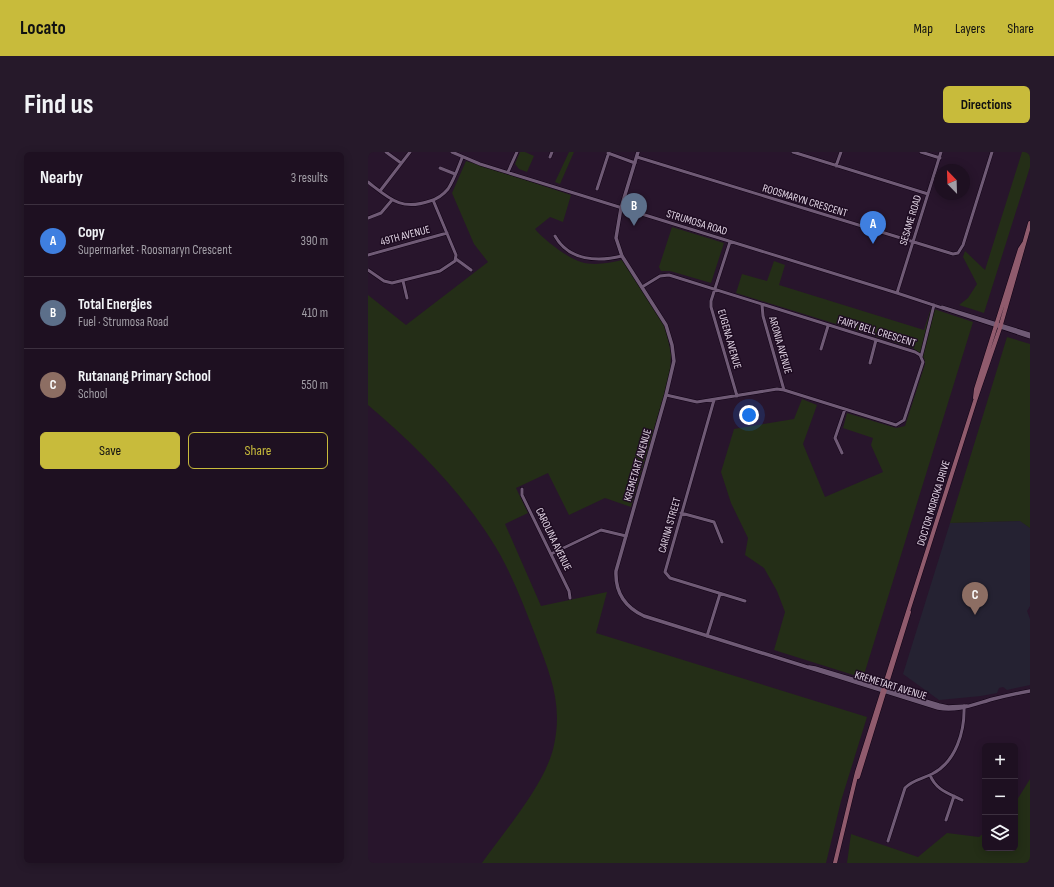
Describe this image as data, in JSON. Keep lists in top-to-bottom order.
{
  "streets": {
    "main road": ["DOCTOR MOROKA DRIVE"],
    "street": [
      "ROOSMARYN CRESCENT",
      "SESAME ROAD",
      "STRUMOSA ROAD",
      "49TH AVENUE",
      "FAIRY BELL CRESCENT",
      "EUGENA AVENUE",
      "ARONIA AVENUE",
      "KREMETART AVENUE",
      "CARINA STREET",
      "CAROLINA AVENUE"
    ]
  },
  "crossings": [
    ["ROOSMARYN CRESCENT", "SESAME ROAD"],
    ["ROOSMARYN CRESCENT", "KREMETART AVENUE"],
    ["SESAME ROAD", "STRUMOSA ROAD"],
    ["STRUMOSA ROAD", "EUGENA AVENUE"],
    ["STRUMOSA ROAD", "KREMETART AVENUE"],
    ["STRUMOSA ROAD", "DOCTOR MOROKA DRIVE"],
    ["FAIRY BELL CRESCENT", "EUGENA AVENUE"],
    ["FAIRY BELL CRESCENT", "ARONIA AVENUE"],
    ["FAIRY BELL CRESCENT", "KREMETART AVENUE"],
    ["FAIRY BELL CRESCENT", "CARINA STREET"],
    ["KREMETART AVENUE", "DOCTOR MOROKA DRIVE"]
  ],
  "north": "top left",
  "page": {
    "header": "Locato",
    "nav": ["Map", "Layers", "Share"],
    "buttons": [
      "Directions",
      ["Save", "Share"]
    ],
    "title": "Find us",
    "heading": ["Nearby", "3 results"],
    "pins": ["B", "A", "C"],
    "list": [
      {
        "mark": "A",
        "name": "Copy",
        "note": "Supermarket · Roosmaryn Crescent",
        "value": "390 m"
      },
      {
        "mark": "B",
        "name": "Total Energies",
        "note": "Fuel · Strumosa Road",
        "value": "410 m"
      },
      {
        "mark": "C",
        "name": "Rutanang Primary School",
        "note": "School",
        "value": "550 m"
      }
    ],
    "map_buttons": ["+", "−"]
  }
}
